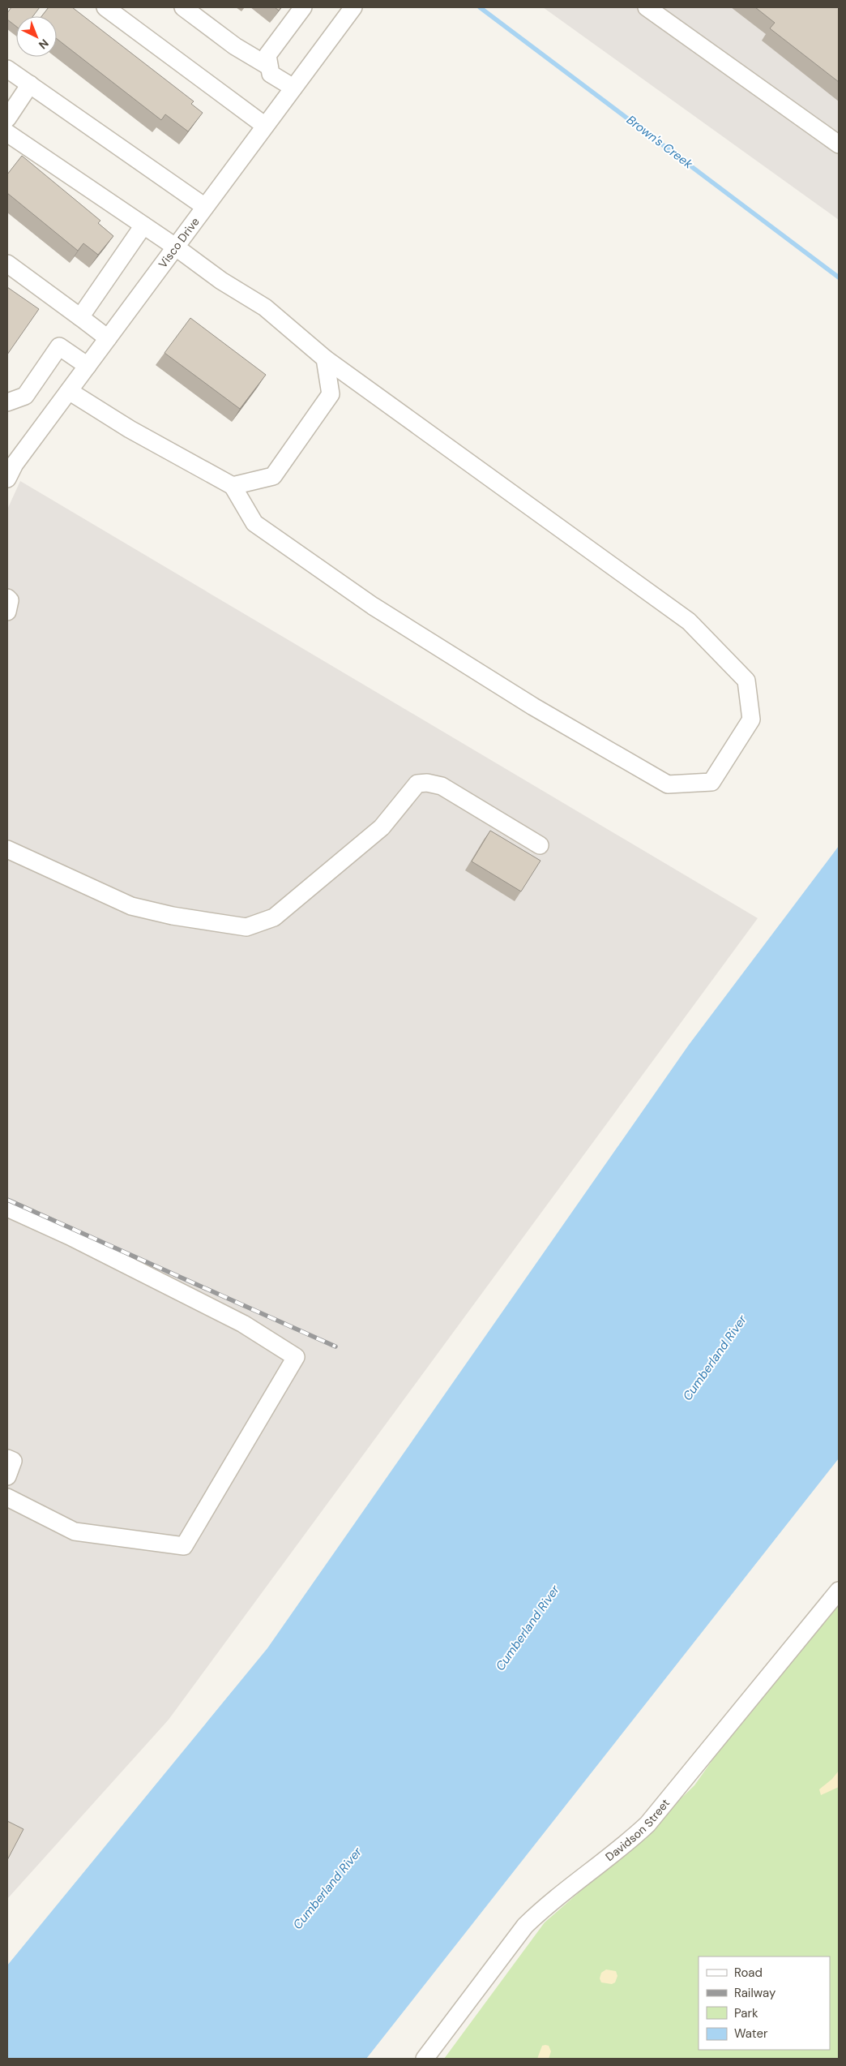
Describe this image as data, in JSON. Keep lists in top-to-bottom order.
{
  "streets": {
    "street": ["Visco Drive", "Davidson Street"]
  },
  "water": ["Brown's Creek", "Cumberland River"],
  "legend": [
    "Road",
    "Railway",
    "Park",
    "Water"
  ],
  "north": "bottom right"
}
